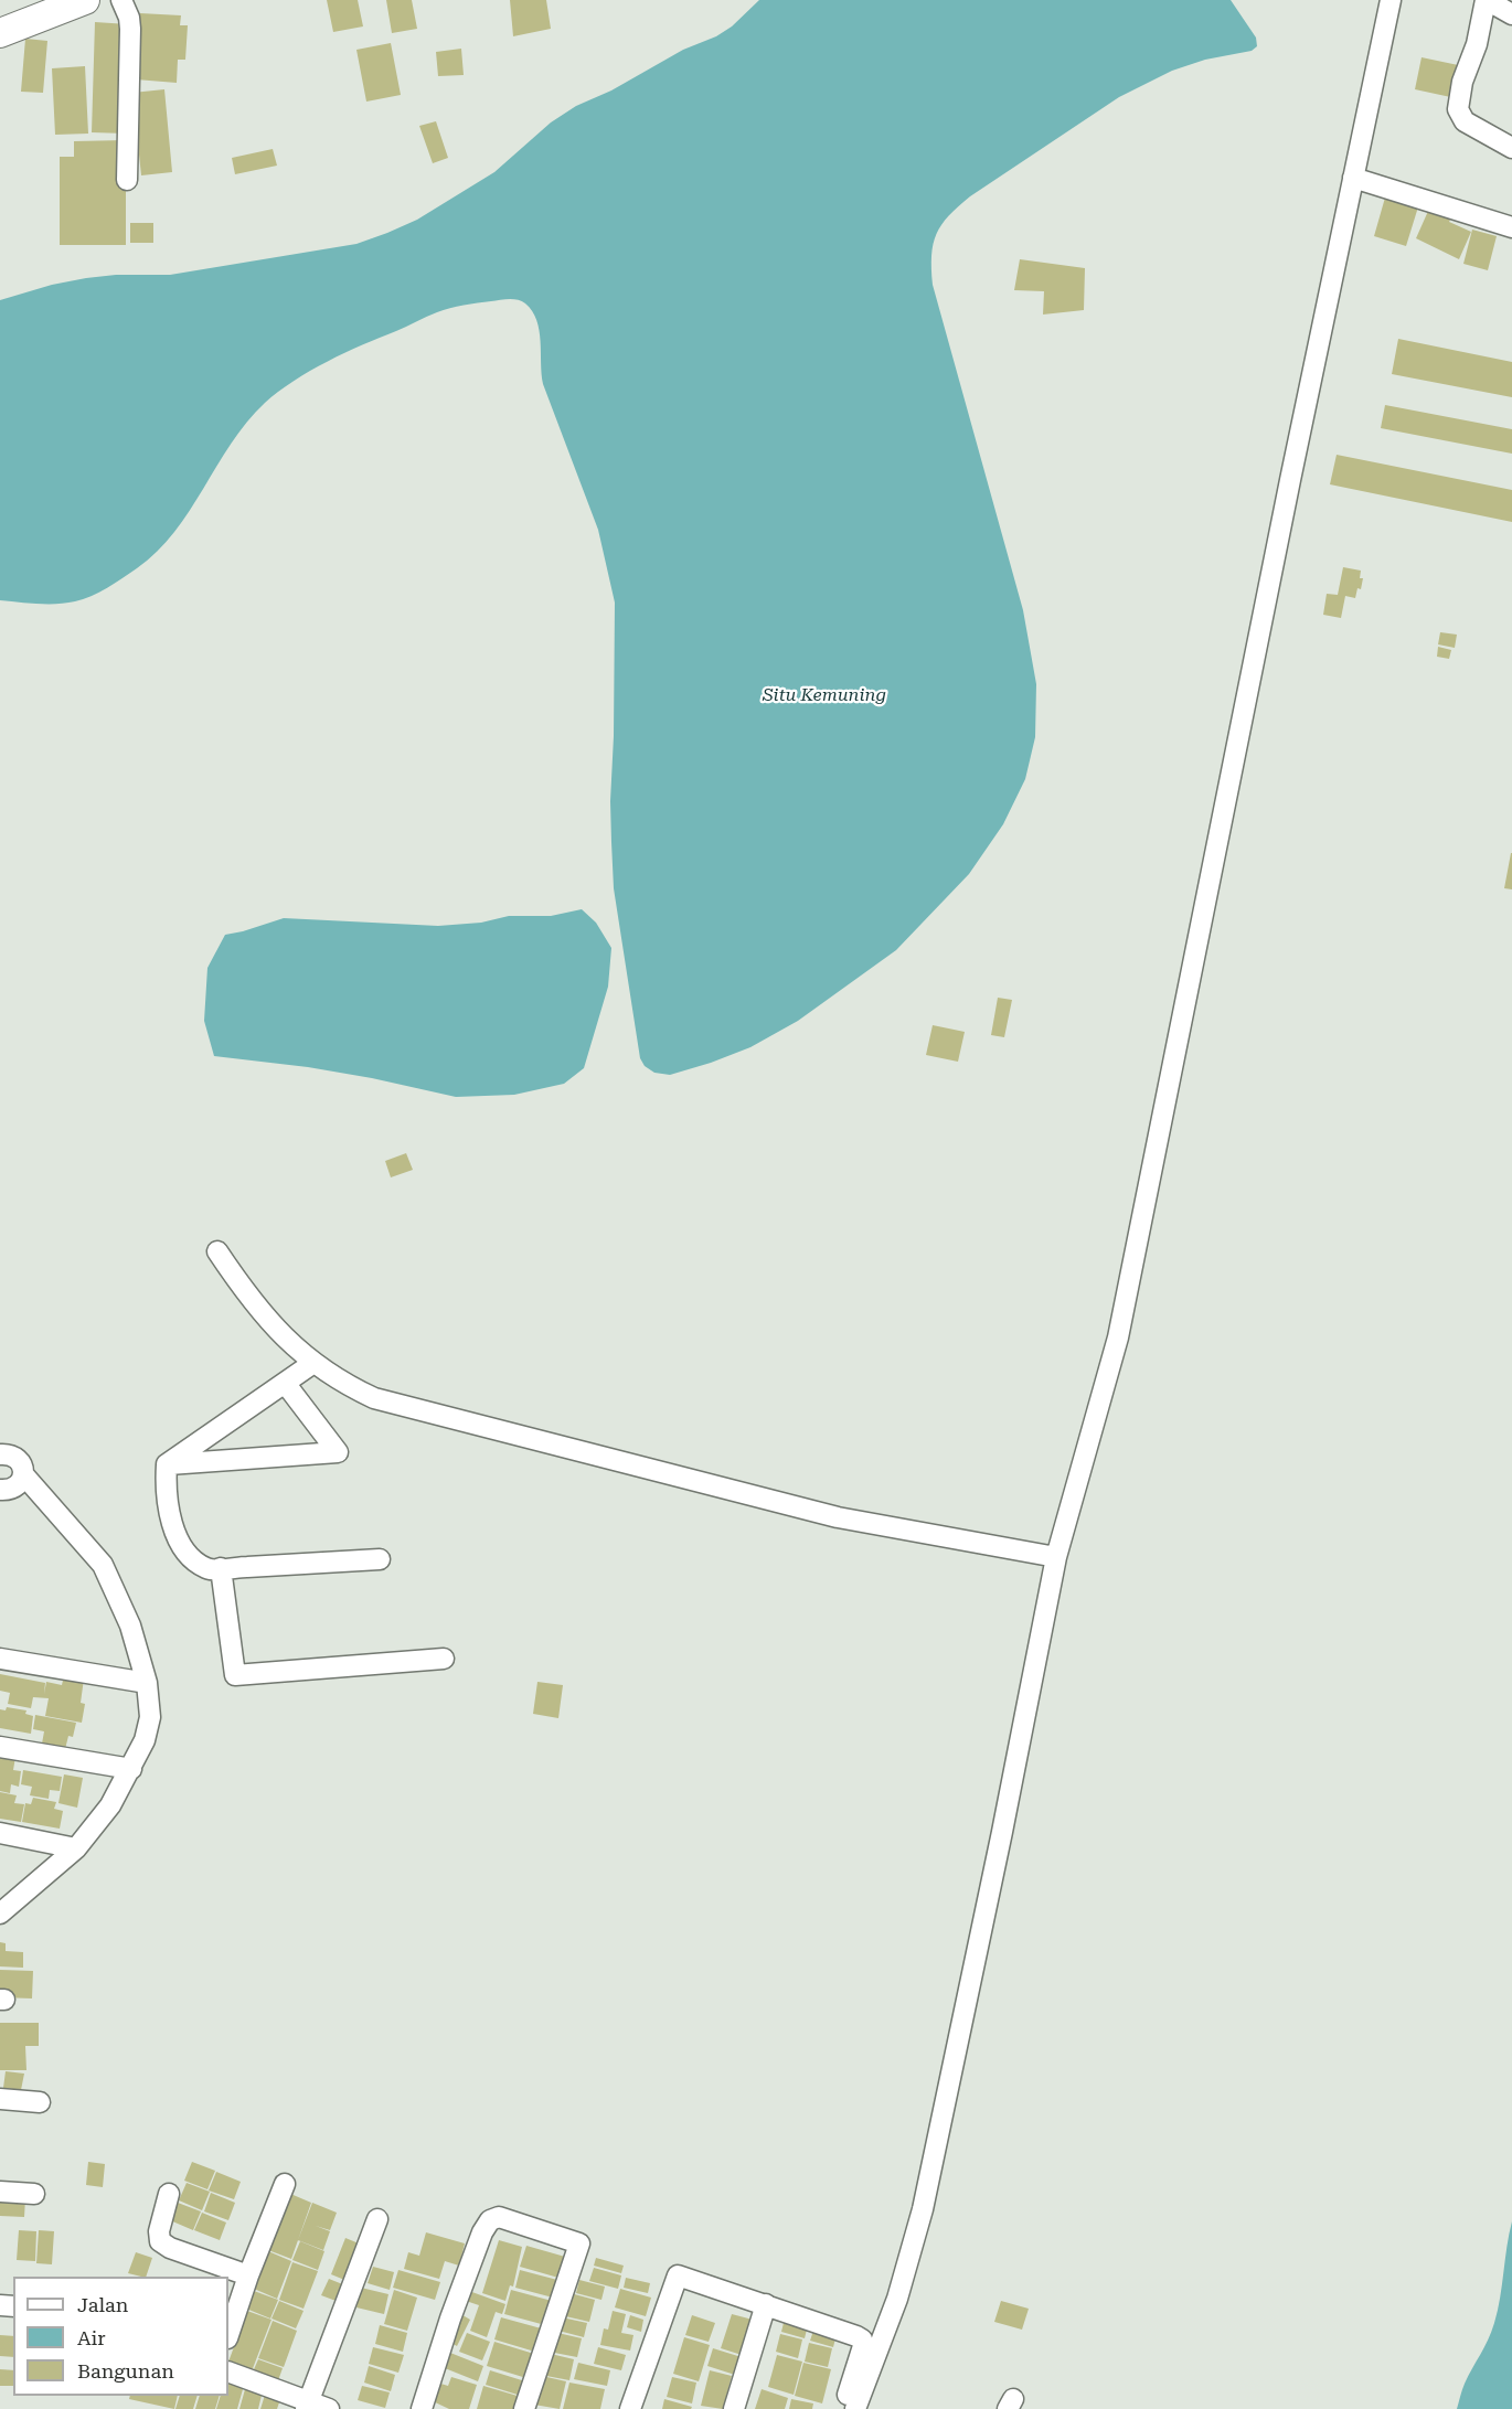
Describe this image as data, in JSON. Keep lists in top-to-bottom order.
{
  "water": ["Situ Kemuning"],
  "legend": ["Jalan", "Air", "Bangunan"]
}
